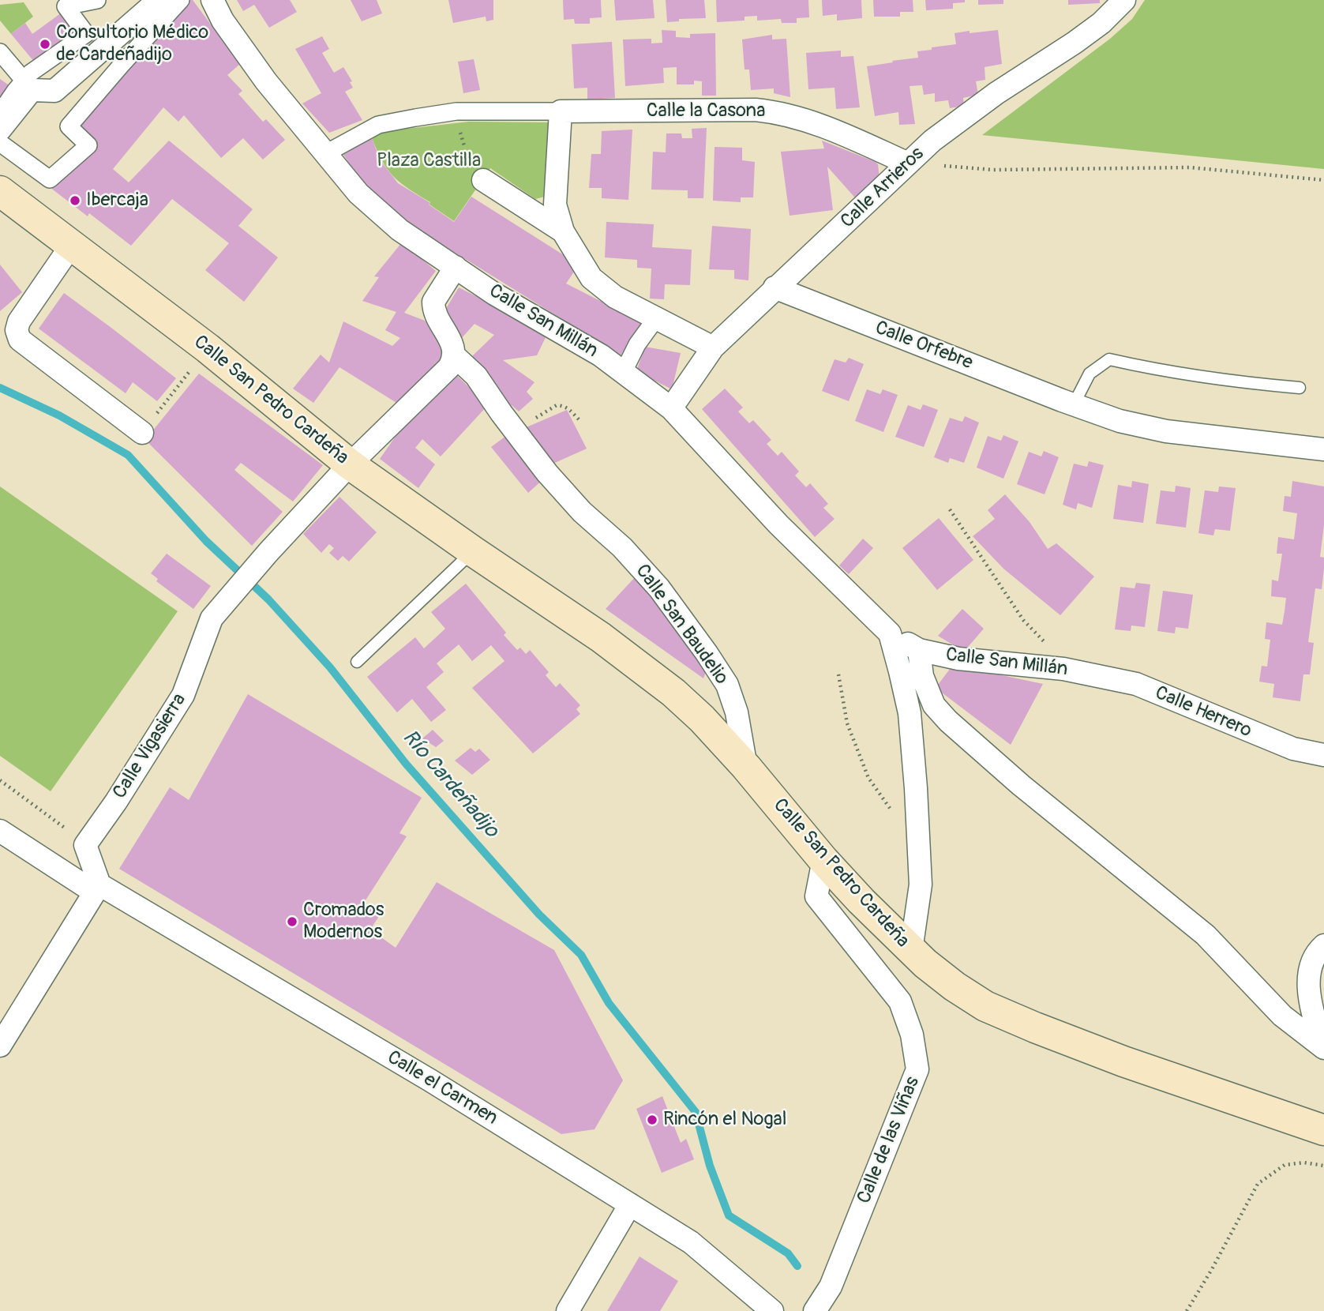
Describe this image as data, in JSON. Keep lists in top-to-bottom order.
{
  "streets": {
    "main road": ["Calle San Pedro Cardeña"],
    "street": [
      "Calle la Casona",
      "Calle Arrieros",
      "Calle San Millán",
      "Calle Orfebre",
      "Calle San Baudelio",
      "Calle Herrero",
      "Calle Vigasierra",
      "Calle el Carmen",
      "Calle de las Viñas"
    ]
  },
  "crossings": [
    ["Calle la Casona", "Calle Arrieros"],
    ["Calle Arrieros", "Calle San Millán"],
    ["Calle Arrieros", "Calle Orfebre"],
    ["Calle San Millán", "Calle San Baudelio"],
    ["Calle San Millán", "Calle Herrero"],
    ["Calle San Pedro Cardeña", "Calle San Baudelio"],
    ["Calle San Pedro Cardeña", "Calle Vigasierra"],
    ["Calle San Pedro Cardeña", "Calle de las Viñas"]
  ],
  "water": ["Río Cardeñadijo"],
  "parks": ["Plaza Castilla"],
  "places": [
    "Consultorio Médico de Cardeñadijo",
    "Ibercaja",
    "Cromados Modernos",
    "Rincón el Nogal"
  ]
}
